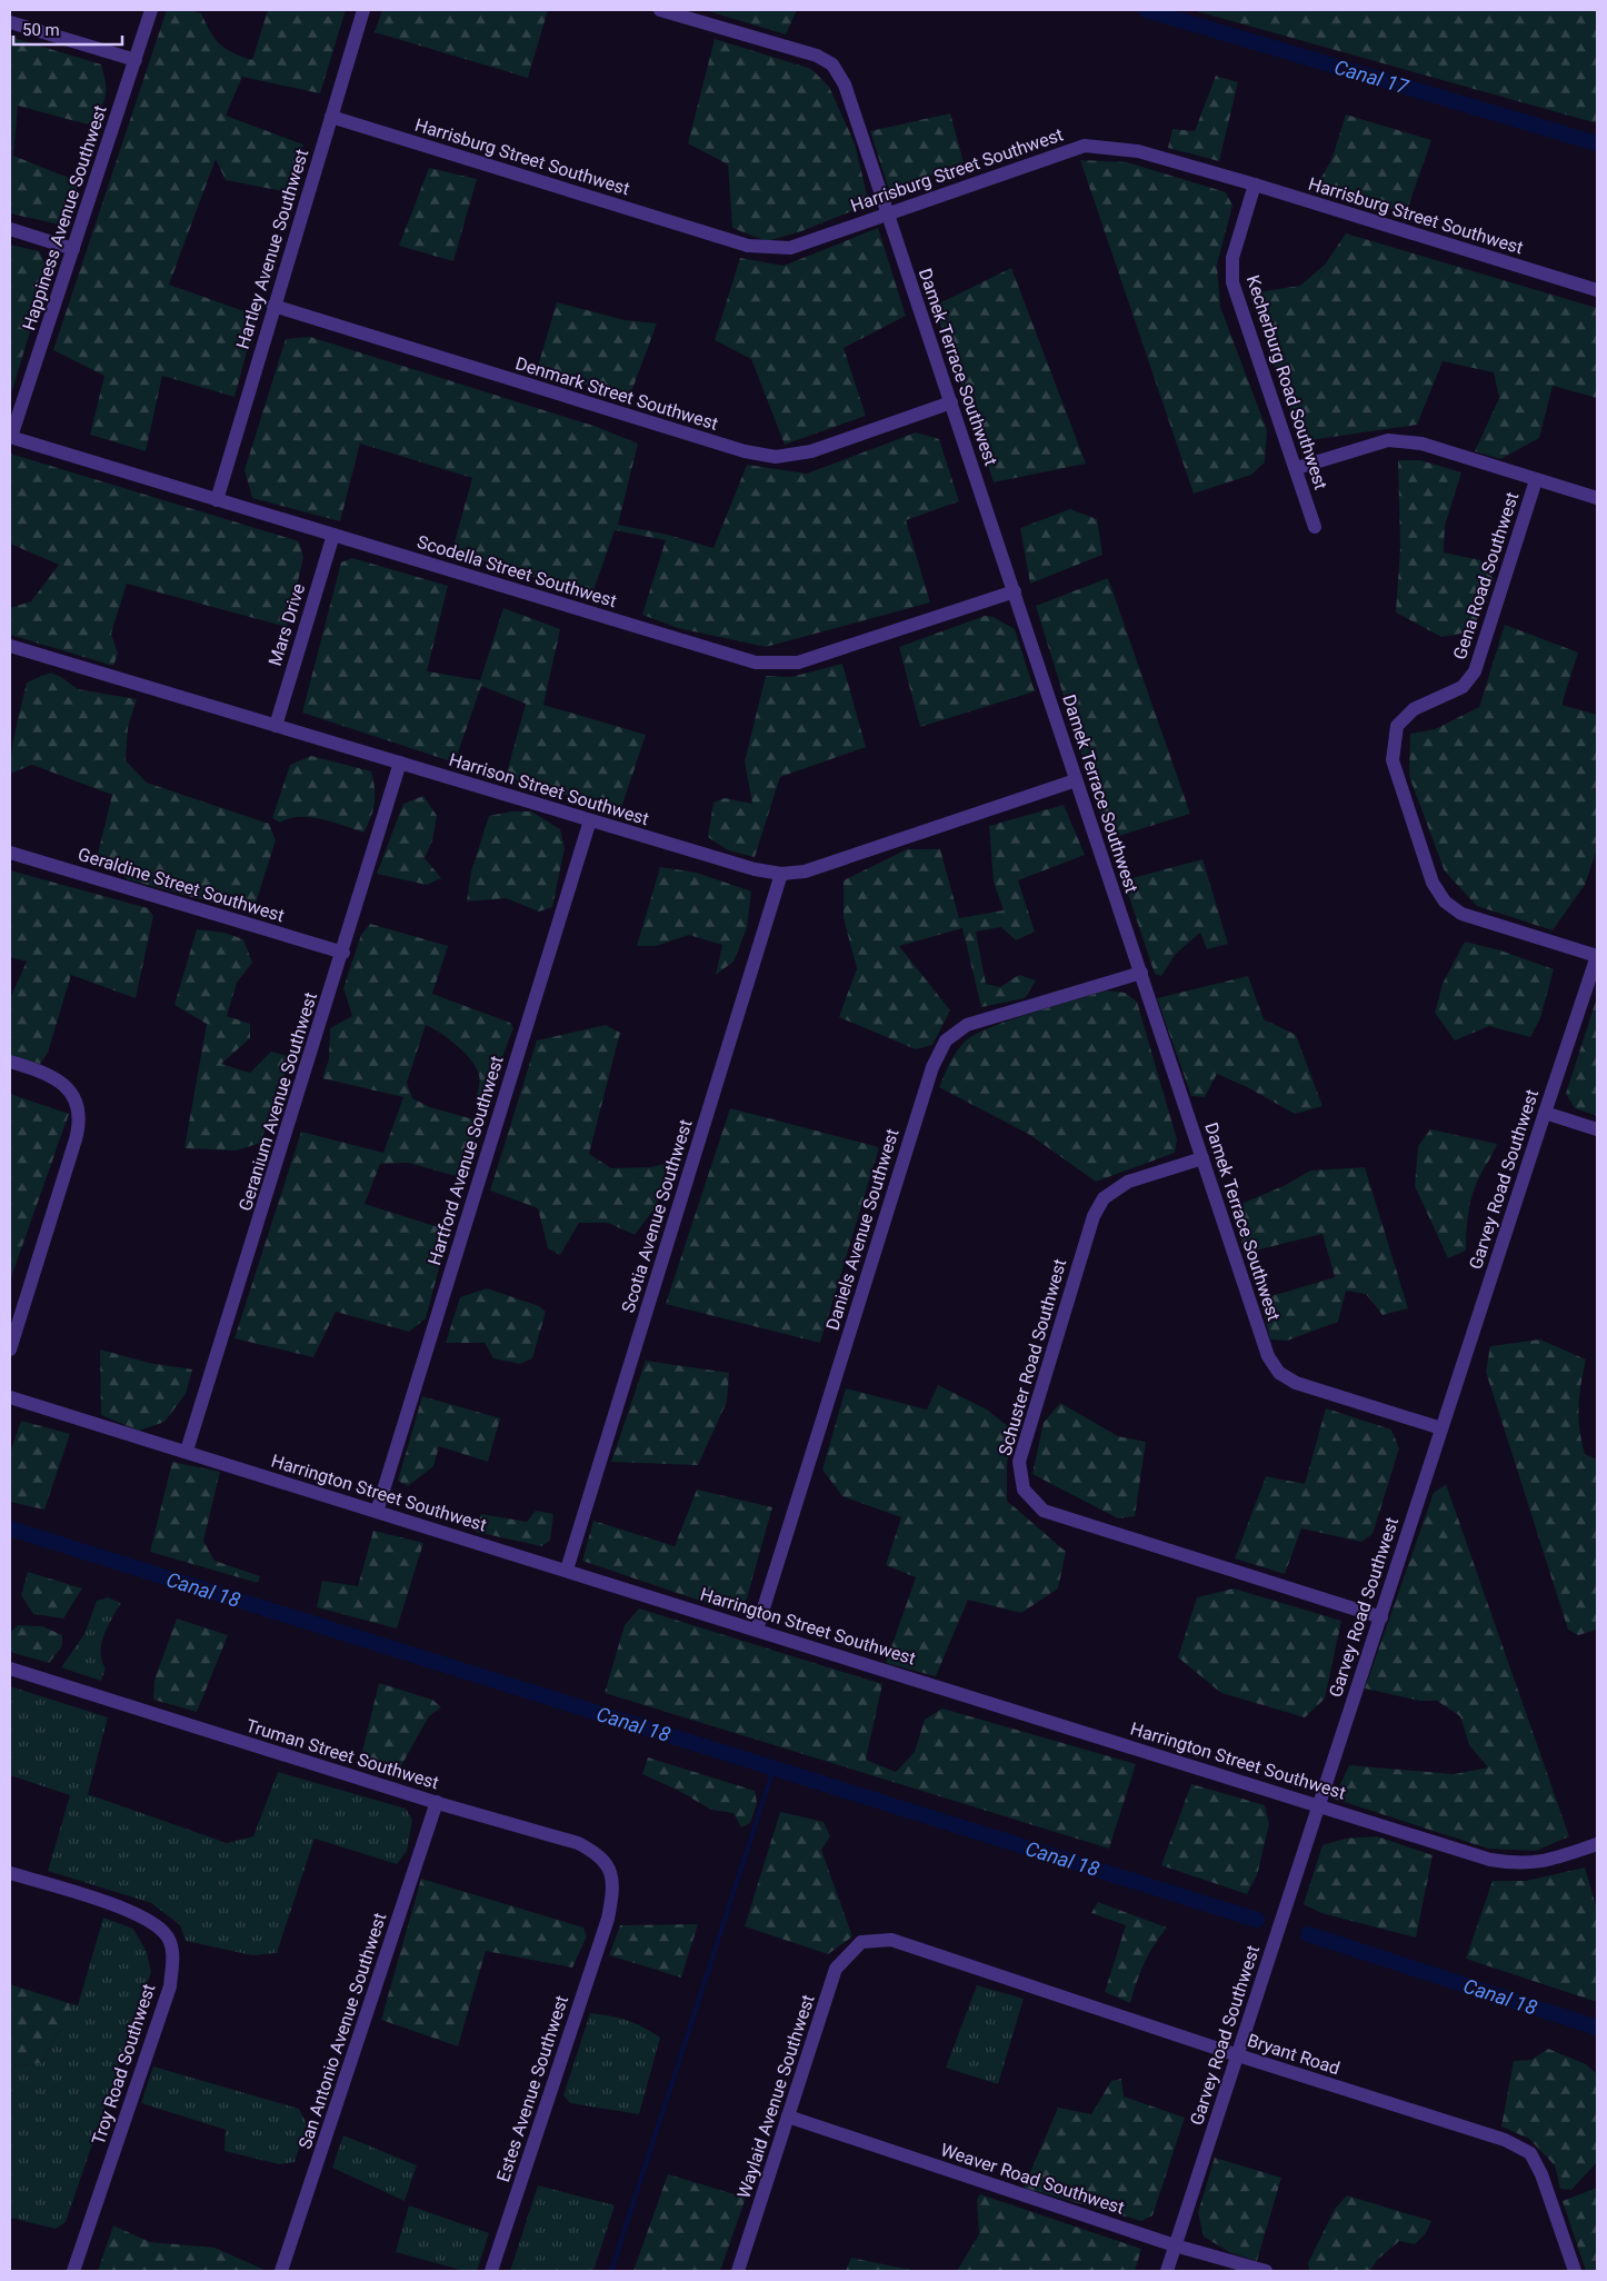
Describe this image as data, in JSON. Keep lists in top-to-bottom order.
{
  "streets": {
    "street": [
      "Harrisburg Street Southwest",
      "Happiness Avenue Southwest",
      "Hartley Avenue Southwest",
      "Damek Terrace Southwest",
      "Kecherburg Road Southwest",
      "Denmark Street Southwest",
      "Scodella Street Southwest",
      "Gena Road Southwest",
      "Mars Drive",
      "Harrison Street Southwest",
      "Geraldine Street Southwest",
      "Geranium Avenue Southwest",
      "Hartford Avenue Southwest",
      "Garvey Road Southwest",
      "Scotia Avenue Southwest",
      "Daniels Avenue Southwest",
      "Schuster Road Southwest",
      "Harrington Street Southwest",
      "Truman Street Southwest",
      "San Antonio Avenue Southwest",
      "Bryant Road",
      "Troy Road Southwest",
      "Estes Avenue Southwest",
      "Waylaid Avenue Southwest",
      "Weaver Road Southwest"
    ]
  },
  "crossings": [
    ["Harrisburg Street Southwest", "Hartley Avenue Southwest"],
    ["Harrisburg Street Southwest", "Damek Terrace Southwest"],
    ["Harrisburg Street Southwest", "Kecherburg Road Southwest"],
    ["Happiness Avenue Southwest", "Scodella Street Southwest"],
    ["Hartley Avenue Southwest", "Denmark Street Southwest"],
    ["Hartley Avenue Southwest", "Scodella Street Southwest"],
    ["Damek Terrace Southwest", "Denmark Street Southwest"],
    ["Damek Terrace Southwest", "Scodella Street Southwest"],
    ["Damek Terrace Southwest", "Harrison Street Southwest"],
    ["Damek Terrace Southwest", "Garvey Road Southwest"],
    ["Damek Terrace Southwest", "Daniels Avenue Southwest"],
    ["Damek Terrace Southwest", "Schuster Road Southwest"],
    ["Scodella Street Southwest", "Mars Drive"],
    ["Gena Road Southwest", "Garvey Road Southwest"],
    ["Mars Drive", "Harrison Street Southwest"],
    ["Harrison Street Southwest", "Geranium Avenue Southwest"],
    ["Harrison Street Southwest", "Hartford Avenue Southwest"],
    ["Harrison Street Southwest", "Scotia Avenue Southwest"],
    ["Geraldine Street Southwest", "Geranium Avenue Southwest"],
    ["Geranium Avenue Southwest", "Harrington Street Southwest"],
    ["Hartford Avenue Southwest", "Harrington Street Southwest"],
    ["Garvey Road Southwest", "Schuster Road Southwest"],
    ["Garvey Road Southwest", "Harrington Street Southwest"],
    ["Garvey Road Southwest", "Bryant Road"],
    ["Garvey Road Southwest", "Weaver Road Southwest"],
    ["Scotia Avenue Southwest", "Harrington Street Southwest"],
    ["Daniels Avenue Southwest", "Harrington Street Southwest"],
    ["Truman Street Southwest", "San Antonio Avenue Southwest"],
    ["Truman Street Southwest", "Estes Avenue Southwest"],
    ["Bryant Road", "Waylaid Avenue Southwest"],
    ["Waylaid Avenue Southwest", "Weaver Road Southwest"]
  ],
  "water": ["Canal 17", "Canal 18"],
  "scale_bar": "50 m"
}
